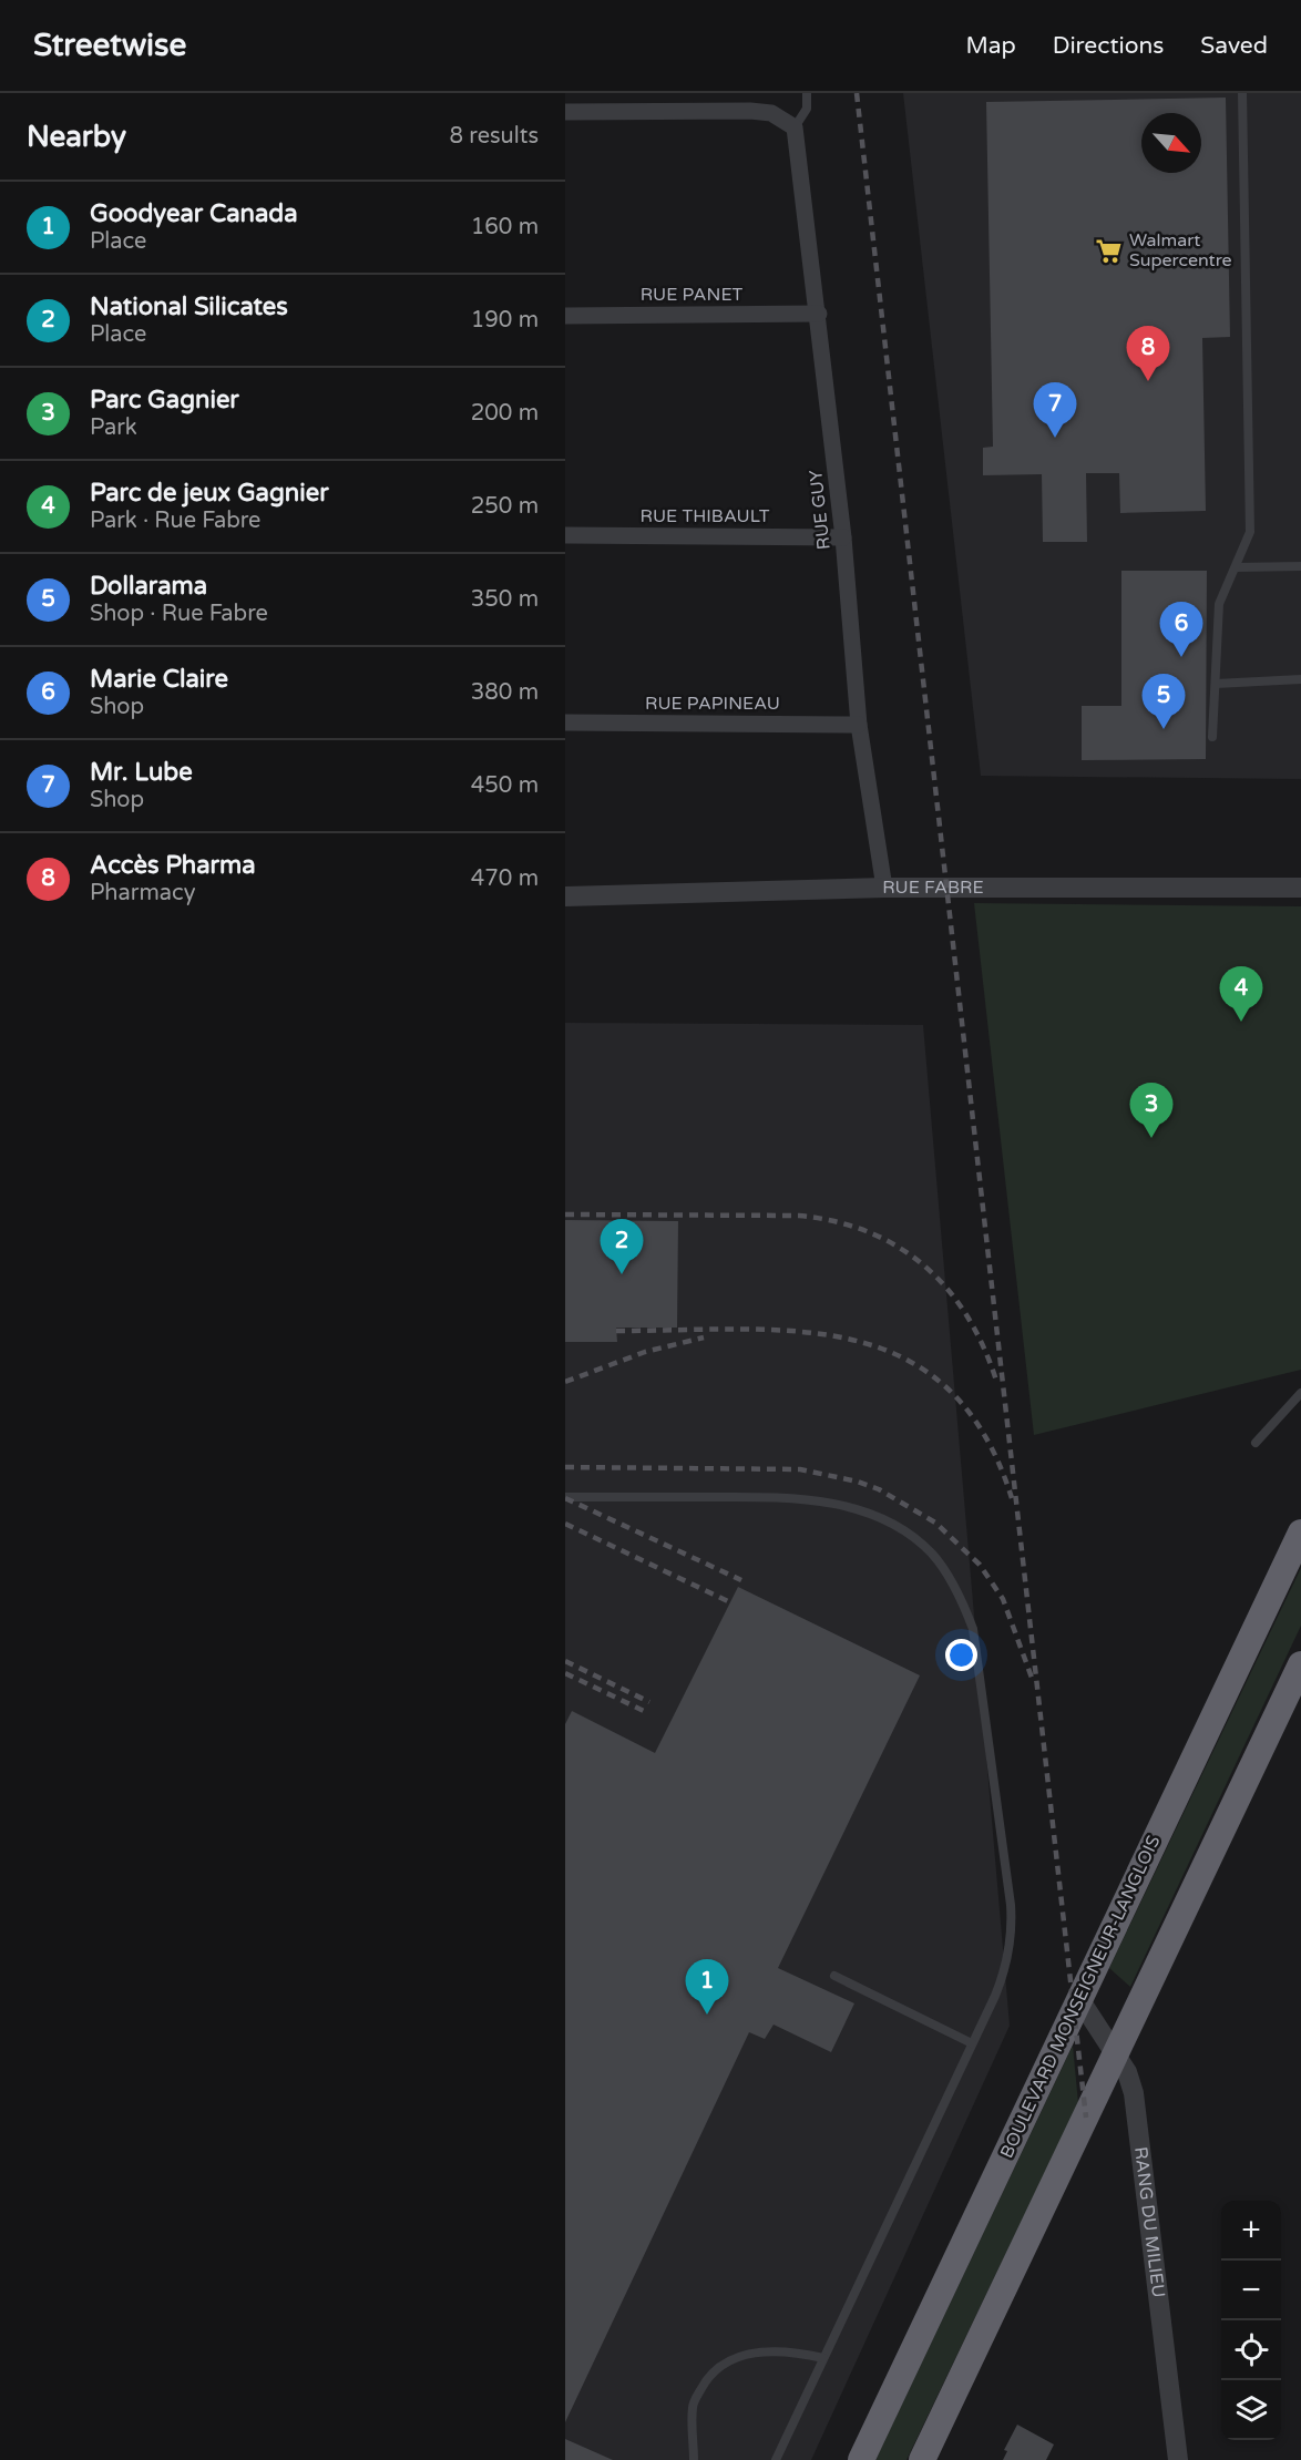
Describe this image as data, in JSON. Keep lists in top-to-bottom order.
{
  "streets": {
    "highway": ["BOULEVARD MONSEIGNEUR-LANGLOIS"],
    "street": [
      "RUE PANET",
      "RUE GUY",
      "RUE THIBAULT",
      "RUE PAPINEAU",
      "RUE FABRE",
      "RANG DU MILIEU"
    ]
  },
  "crossings": [
    ["RUE PANET", "RUE GUY"],
    ["RUE GUY", "RUE THIBAULT"],
    ["RUE GUY", "RUE PAPINEAU"],
    ["RUE GUY", "RUE FABRE"],
    ["BOULEVARD MONSEIGNEUR-LANGLOIS", "RANG DU MILIEU"]
  ],
  "places": {
    "supermarket": ["Walmart Supercentre"]
  },
  "north": "bottom right",
  "page": {
    "header": "Streetwise",
    "nav": ["Map", "Directions", "Saved"],
    "heading": ["Nearby", "8 results"],
    "list": [
      {
        "mark": "1",
        "name": "Goodyear Canada",
        "note": "Place",
        "value": "160 m"
      },
      {
        "mark": "2",
        "name": "National Silicates",
        "note": "Place",
        "value": "190 m"
      },
      {
        "mark": "3",
        "name": "Parc Gagnier",
        "note": "Park",
        "value": "200 m"
      },
      {
        "mark": "4",
        "name": "Parc de jeux Gagnier",
        "note": "Park · Rue Fabre",
        "value": "250 m"
      },
      {
        "mark": "5",
        "name": "Dollarama",
        "note": "Shop · Rue Fabre",
        "value": "350 m"
      },
      {
        "mark": "6",
        "name": "Marie Claire",
        "note": "Shop",
        "value": "380 m"
      },
      {
        "mark": "7",
        "name": "Mr. Lube",
        "note": "Shop",
        "value": "450 m"
      },
      {
        "mark": "8",
        "name": "Accès Pharma",
        "note": "Pharmacy",
        "value": "470 m"
      }
    ],
    "pins": [
      "8",
      "7",
      "6",
      "5",
      "4",
      "3",
      "2",
      "1"
    ],
    "map_buttons": ["+", "−"]
  }
}
